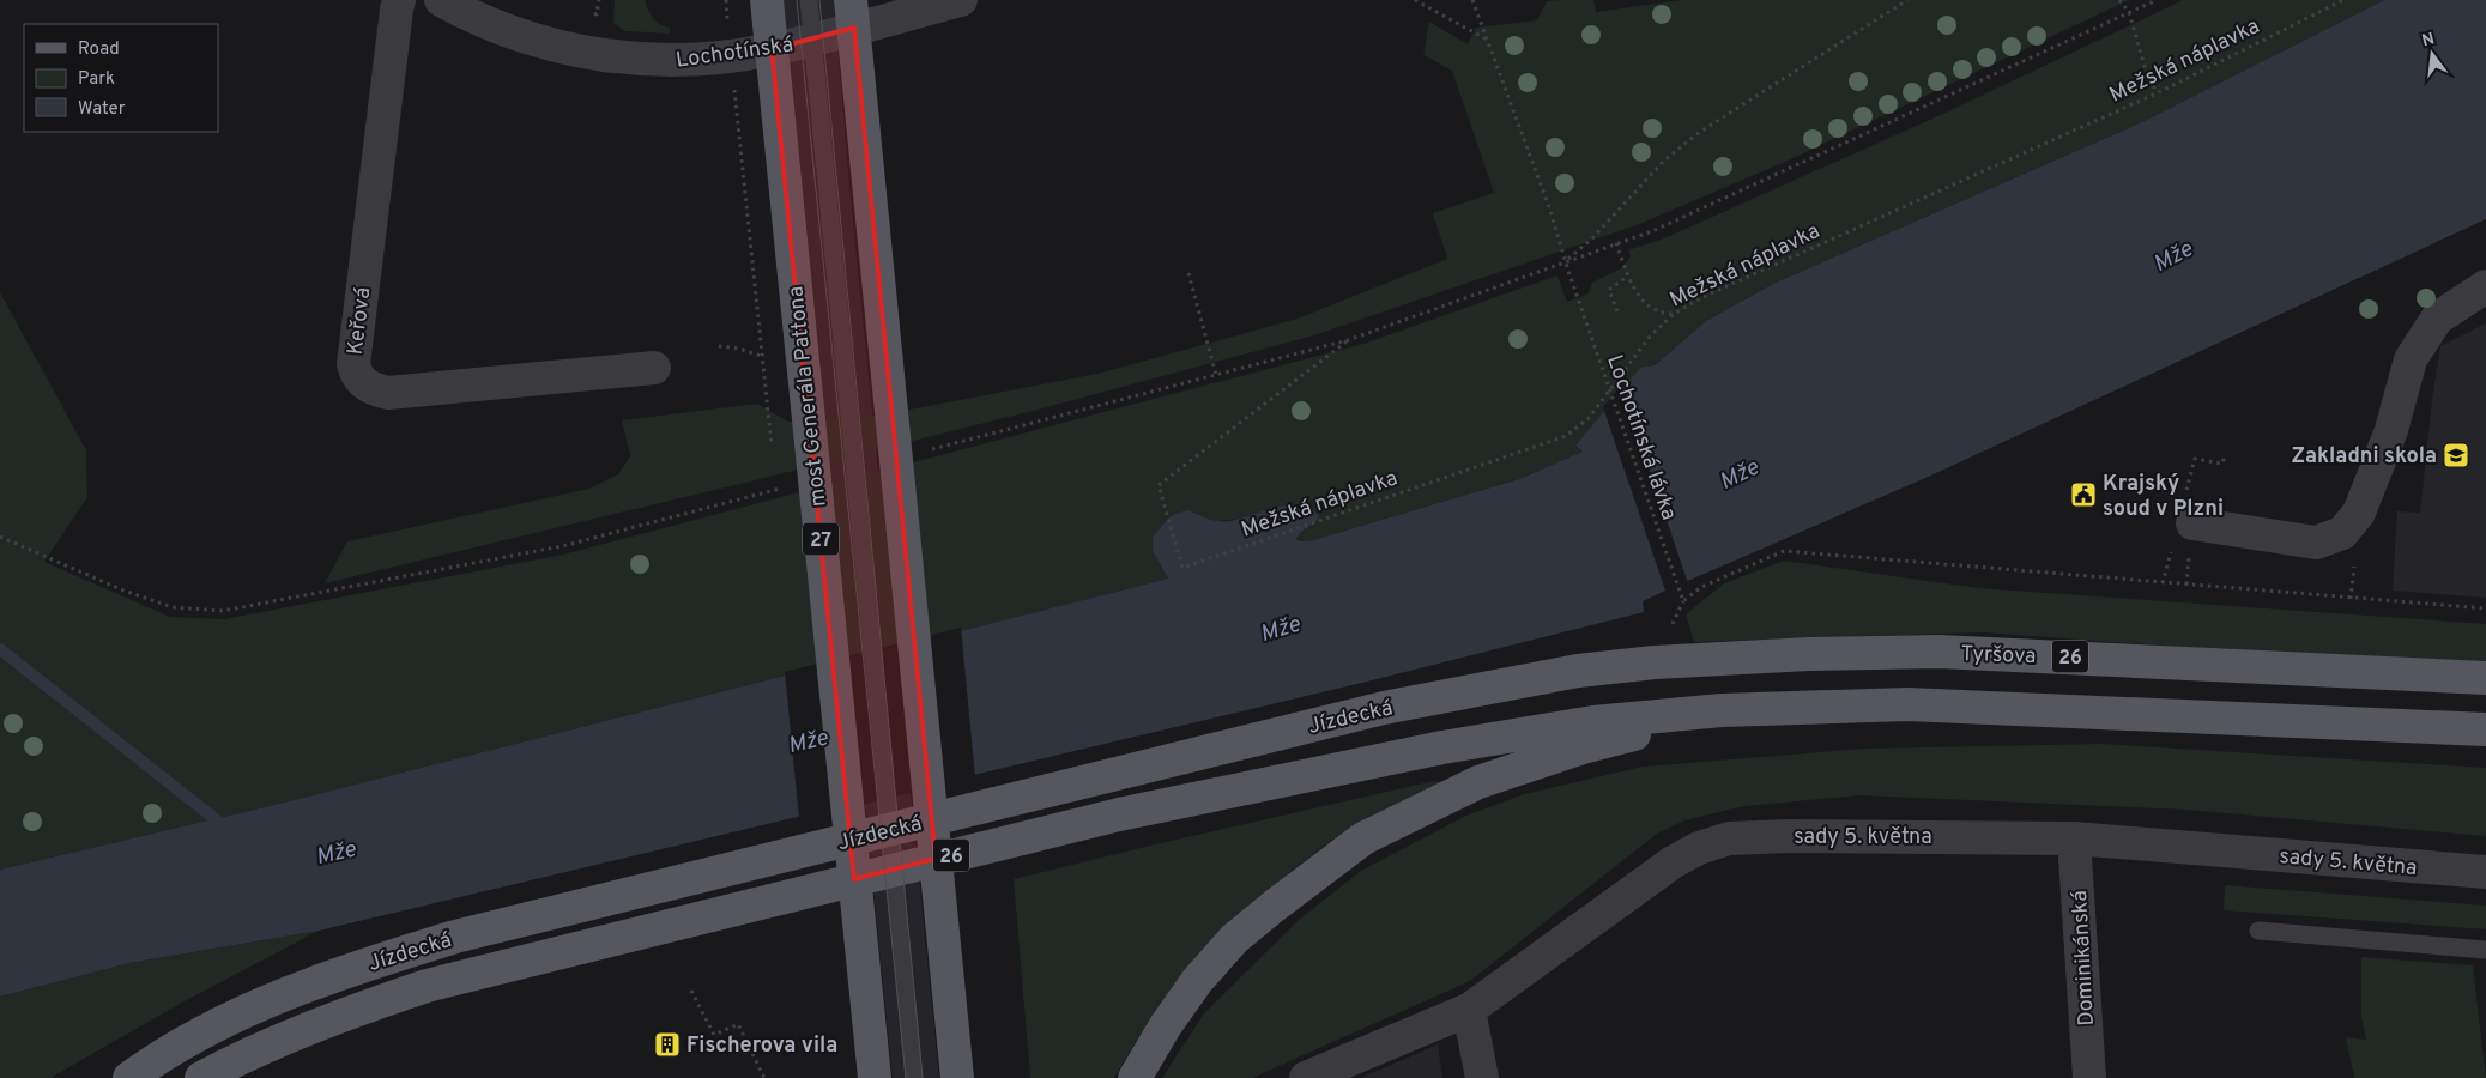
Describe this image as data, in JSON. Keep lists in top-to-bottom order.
{
  "streets": {
    "main road": [
      "most Generála Pattona",
      "27",
      "Tyršova",
      "26",
      "Jízdecká"
    ],
    "street": [
      "Lochotínská",
      "Keřová",
      "sady 5. května",
      "Dominikánská"
    ],
    "path": ["Mežská náplavka", "Lochotínská lávka"]
  },
  "crossings": [
    ["Tyršova", "Jízdecká"],
    ["26", "Jízdecká"],
    ["sady 5. května", "Dominikánská"]
  ],
  "water": ["Mže"],
  "places": {
    "school or university": ["Zakladni skola"],
    "public building": ["Krajský soud v Plzni"],
    "building": ["Fischerova vila"]
  },
  "legend": ["Road", "Park", "Water"],
  "north": "top"
}
